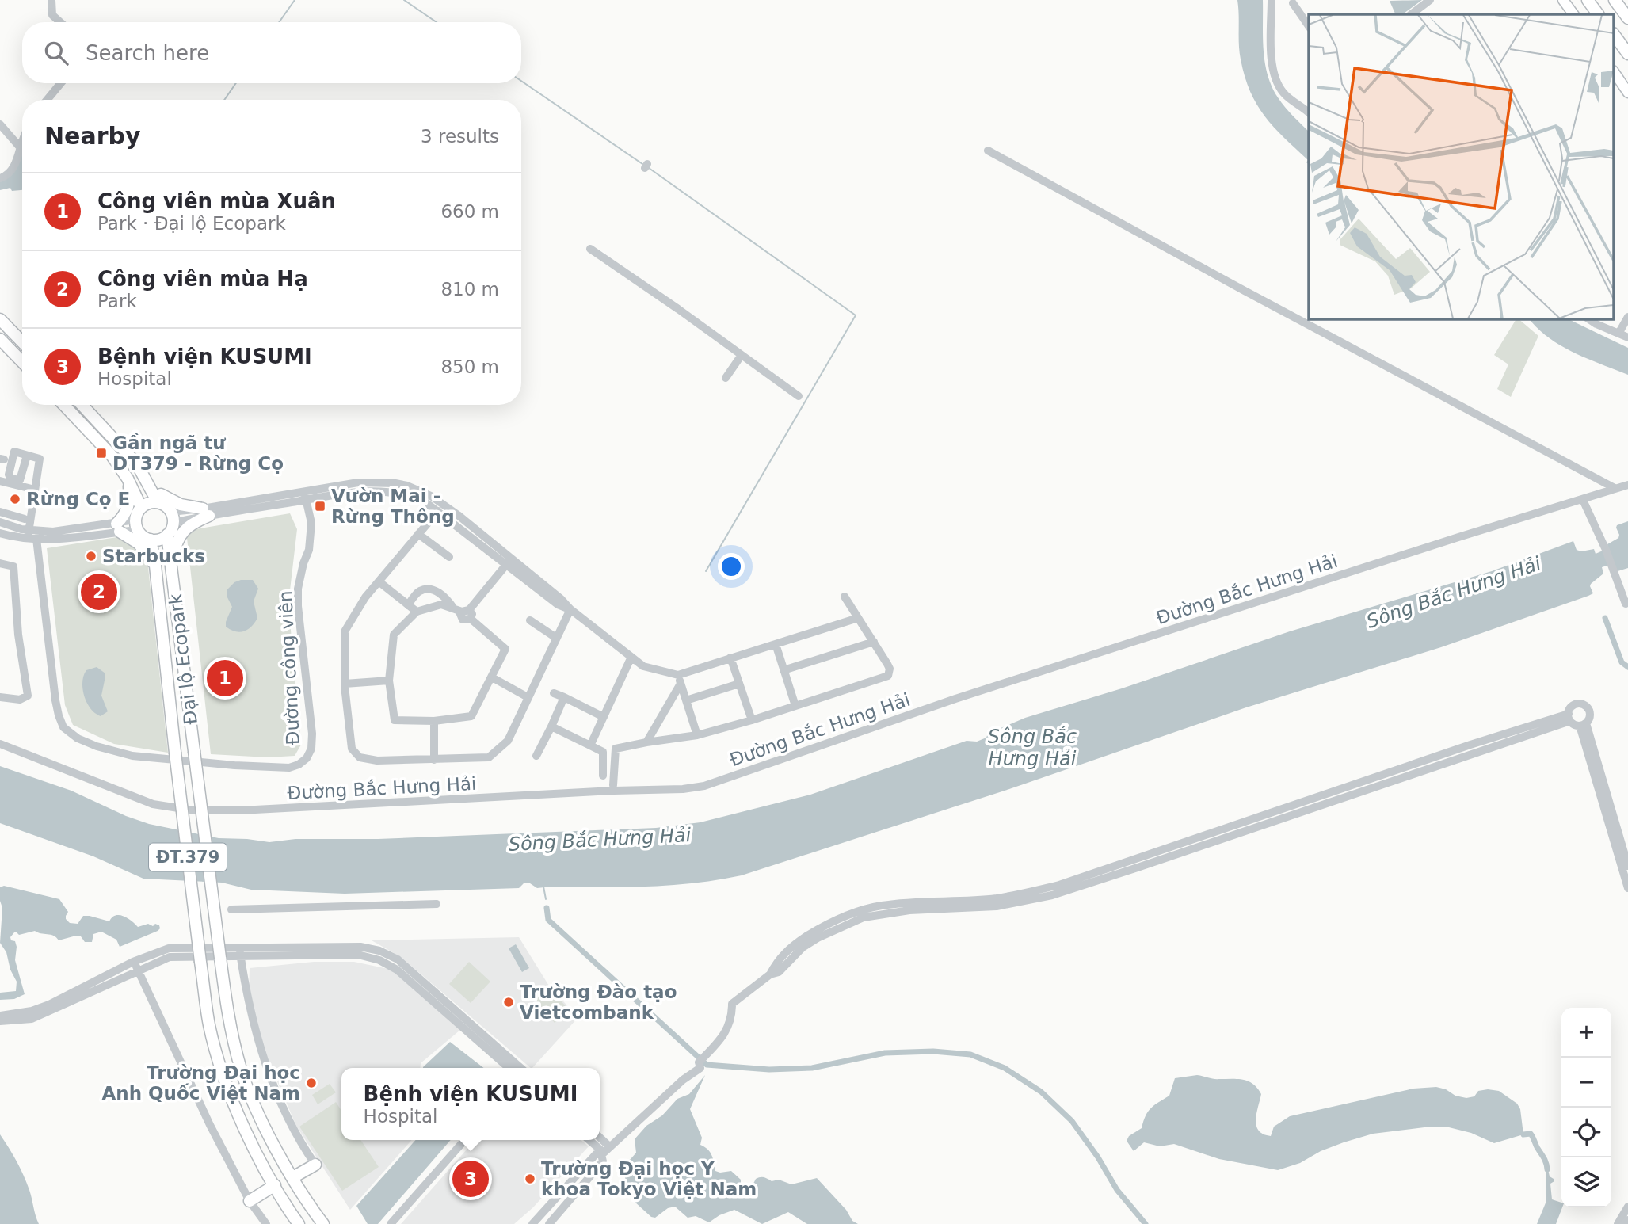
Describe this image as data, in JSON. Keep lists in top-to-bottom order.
{
  "streets": {
    "highway": ["Đại lộ Ecopark", "ĐT.379"],
    "street": ["Đường Bắc Hưng Hải", "Đường công viên"]
  },
  "crossings": [
    ["Đại lộ Ecopark", "ĐT.379"]
  ],
  "water": ["Sông Bắc Hưng Hải"],
  "places": {
    "transit": ["Gần ngã tư DT379 - Rừng Cọ", "Vườn Mai - Rừng Thông"],
    "other": [
      "Rừng Cọ E",
      "Starbucks",
      "Trường Đào tạo Vietcombank",
      "Trường Đại học Anh Quốc Việt Nam",
      "Trường Đại học Y khoa Tokyo Việt Nam"
    ]
  },
  "page": {
    "search": "Search here",
    "heading": ["Nearby", "3 results"],
    "list": [
      {
        "mark": "1",
        "name": "Công viên mùa Xuân",
        "note": "Park · Đại lộ Ecopark",
        "value": "660 m"
      },
      {
        "mark": "2",
        "name": "Công viên mùa Hạ",
        "note": "Park",
        "value": "810 m"
      },
      {
        "mark": "3",
        "name": "Bệnh viện KUSUMI",
        "note": "Hospital",
        "value": "850 m"
      }
    ],
    "pins": ["2", "1", "3"],
    "map_buttons": ["+", "−"],
    "popup": ["Bệnh viện KUSUMI", "Hospital"]
  }
}
